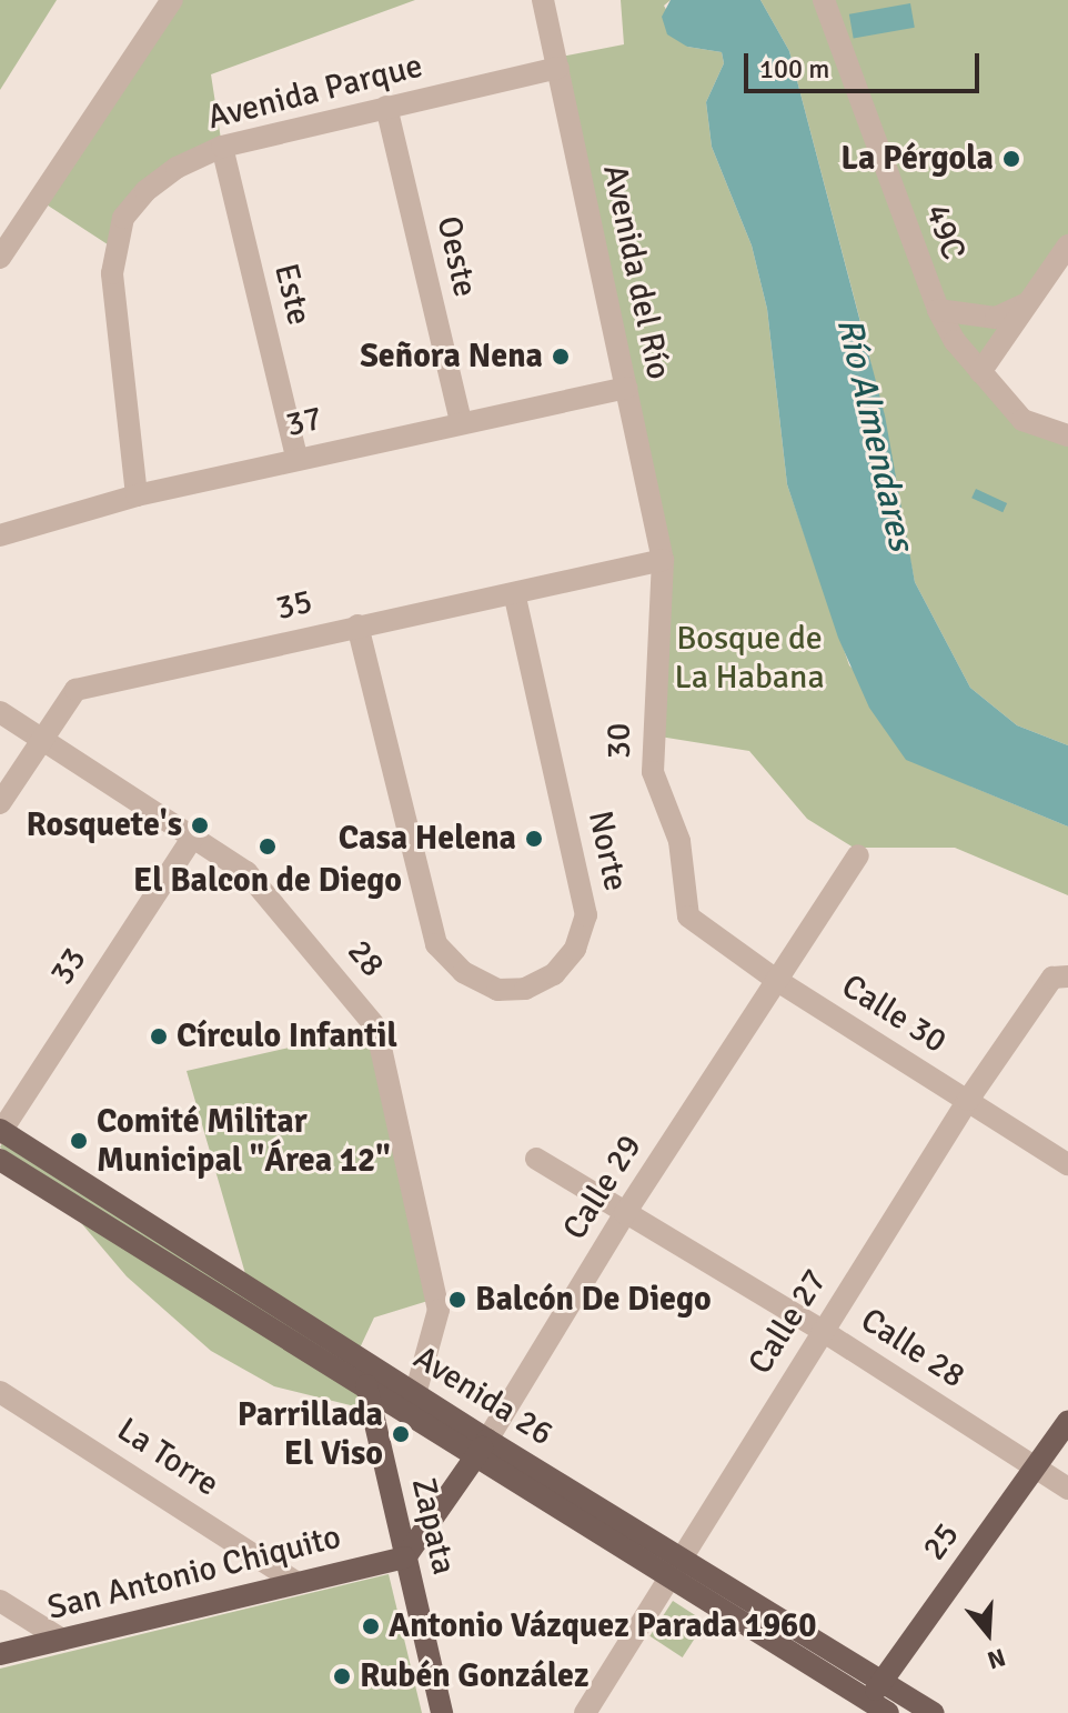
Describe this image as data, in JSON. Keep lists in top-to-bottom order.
{
  "streets": {
    "main road": [
      "Calle 29",
      "Avenida 26",
      "Zapata",
      "25",
      "San Antonio Chiquito"
    ],
    "street": [
      "Avenida Parque",
      "49C",
      "Oeste",
      "Avenida del Río",
      "Este",
      "37",
      "35",
      "30",
      "Norte",
      "28",
      "33",
      "Calle 30",
      "Calle 27",
      "Calle 28",
      "La Torre"
    ]
  },
  "crossings": [
    ["Avenida Parque", "Oeste"],
    ["Avenida Parque", "Avenida del Río"],
    ["Avenida Parque", "Este"],
    ["Avenida Parque", "37"],
    ["Oeste", "37"],
    ["Avenida del Río", "37"],
    ["Avenida del Río", "35"],
    ["Avenida del Río", "30"],
    ["Este", "37"],
    ["35", "30"],
    ["35", "Norte"],
    ["35", "28"],
    ["30", "Calle 30"],
    ["28", "33"],
    ["28", "Avenida 26"],
    ["33", "Avenida 26"],
    ["Calle 30", "Calle 29"],
    ["Calle 30", "Calle 27"],
    ["Calle 29", "Calle 28"],
    ["Calle 29", "Avenida 26"],
    ["Calle 29", "Zapata"],
    ["Calle 29", "San Antonio Chiquito"],
    ["Calle 27", "Calle 28"],
    ["Calle 27", "Avenida 26"],
    ["Calle 28", "25"],
    ["Avenida 26", "Zapata"],
    ["Avenida 26", "25"],
    ["La Torre", "San Antonio Chiquito"],
    ["Zapata", "San Antonio Chiquito"]
  ],
  "water": ["Río Almendares"],
  "parks": ["Bosque de La Habana"],
  "places": [
    "La Pérgola",
    "Señora Nena",
    "Rosquete's",
    "Casa Helena",
    "El Balcon de Diego",
    "Círculo Infantil",
    "Comité Militar Municipal \"Área 12\"",
    "Balcón De Diego",
    "Parrillada El Viso",
    "Antonio Vázquez Parada 1960",
    "Rubén González"
  ],
  "scale_bar": "100 m",
  "north": "bottom"
}
